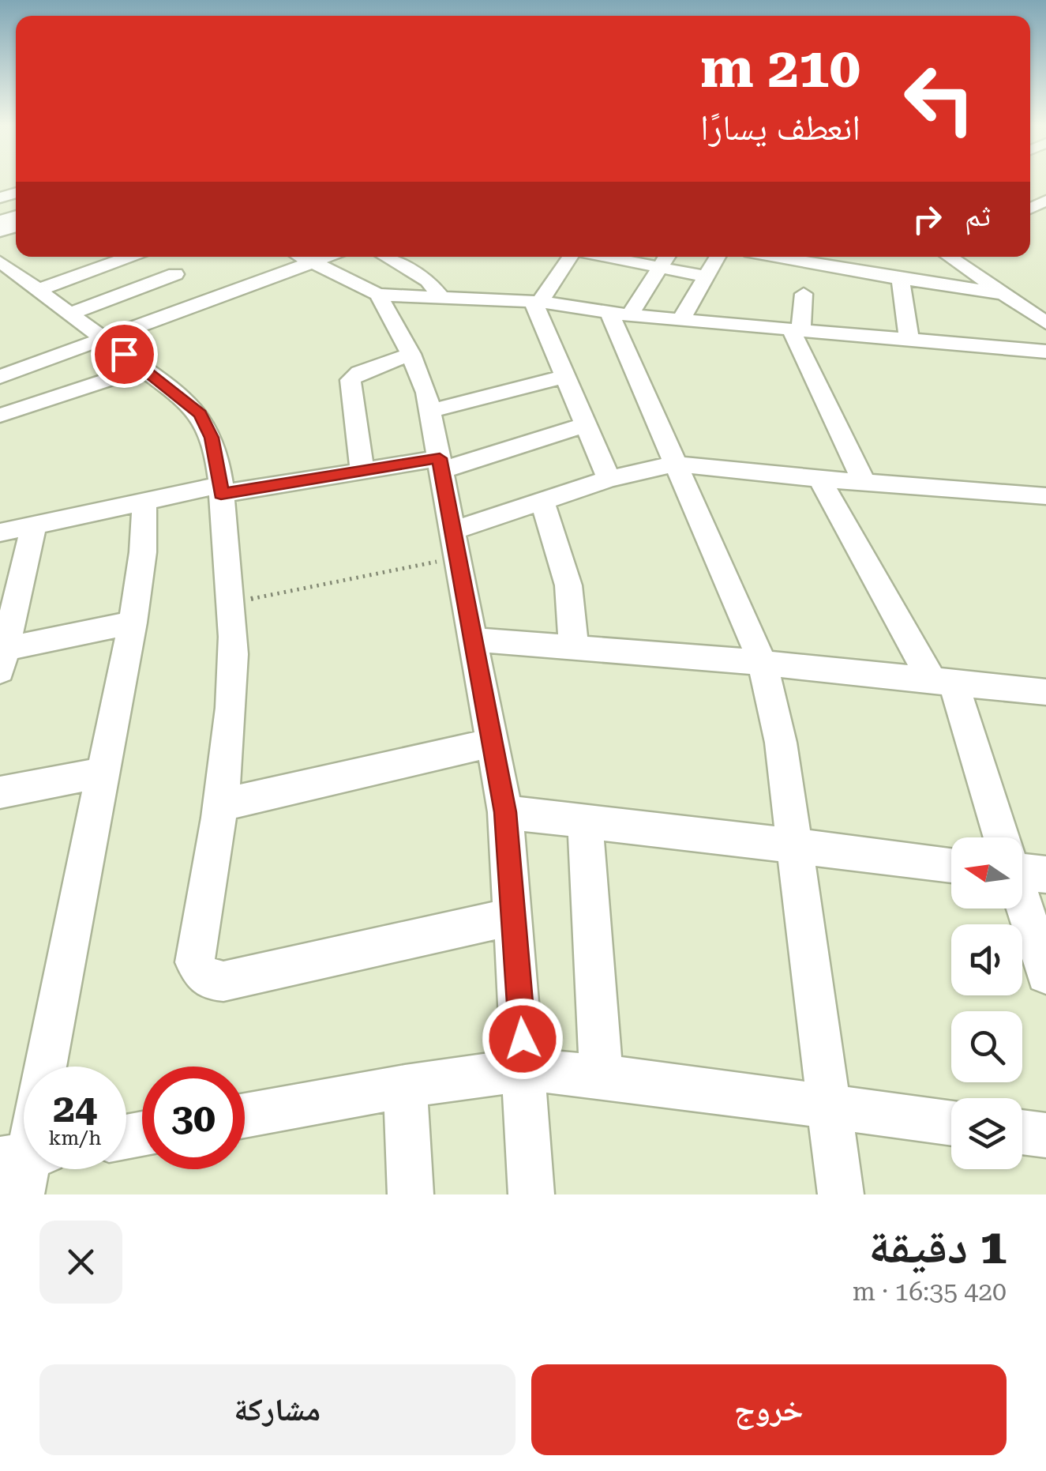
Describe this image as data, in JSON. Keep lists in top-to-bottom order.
{
  "north": "left",
  "page": {
    "turn": ["210 m", "انعطف يسارًا"],
    "then": "ثم",
    "speed": "24 km/h",
    "limit": "30",
    "heading": ["1 دقيقة", "420 m · 16:35"],
    "buttons": ["خروج", "مشاركة"]
  }
}
